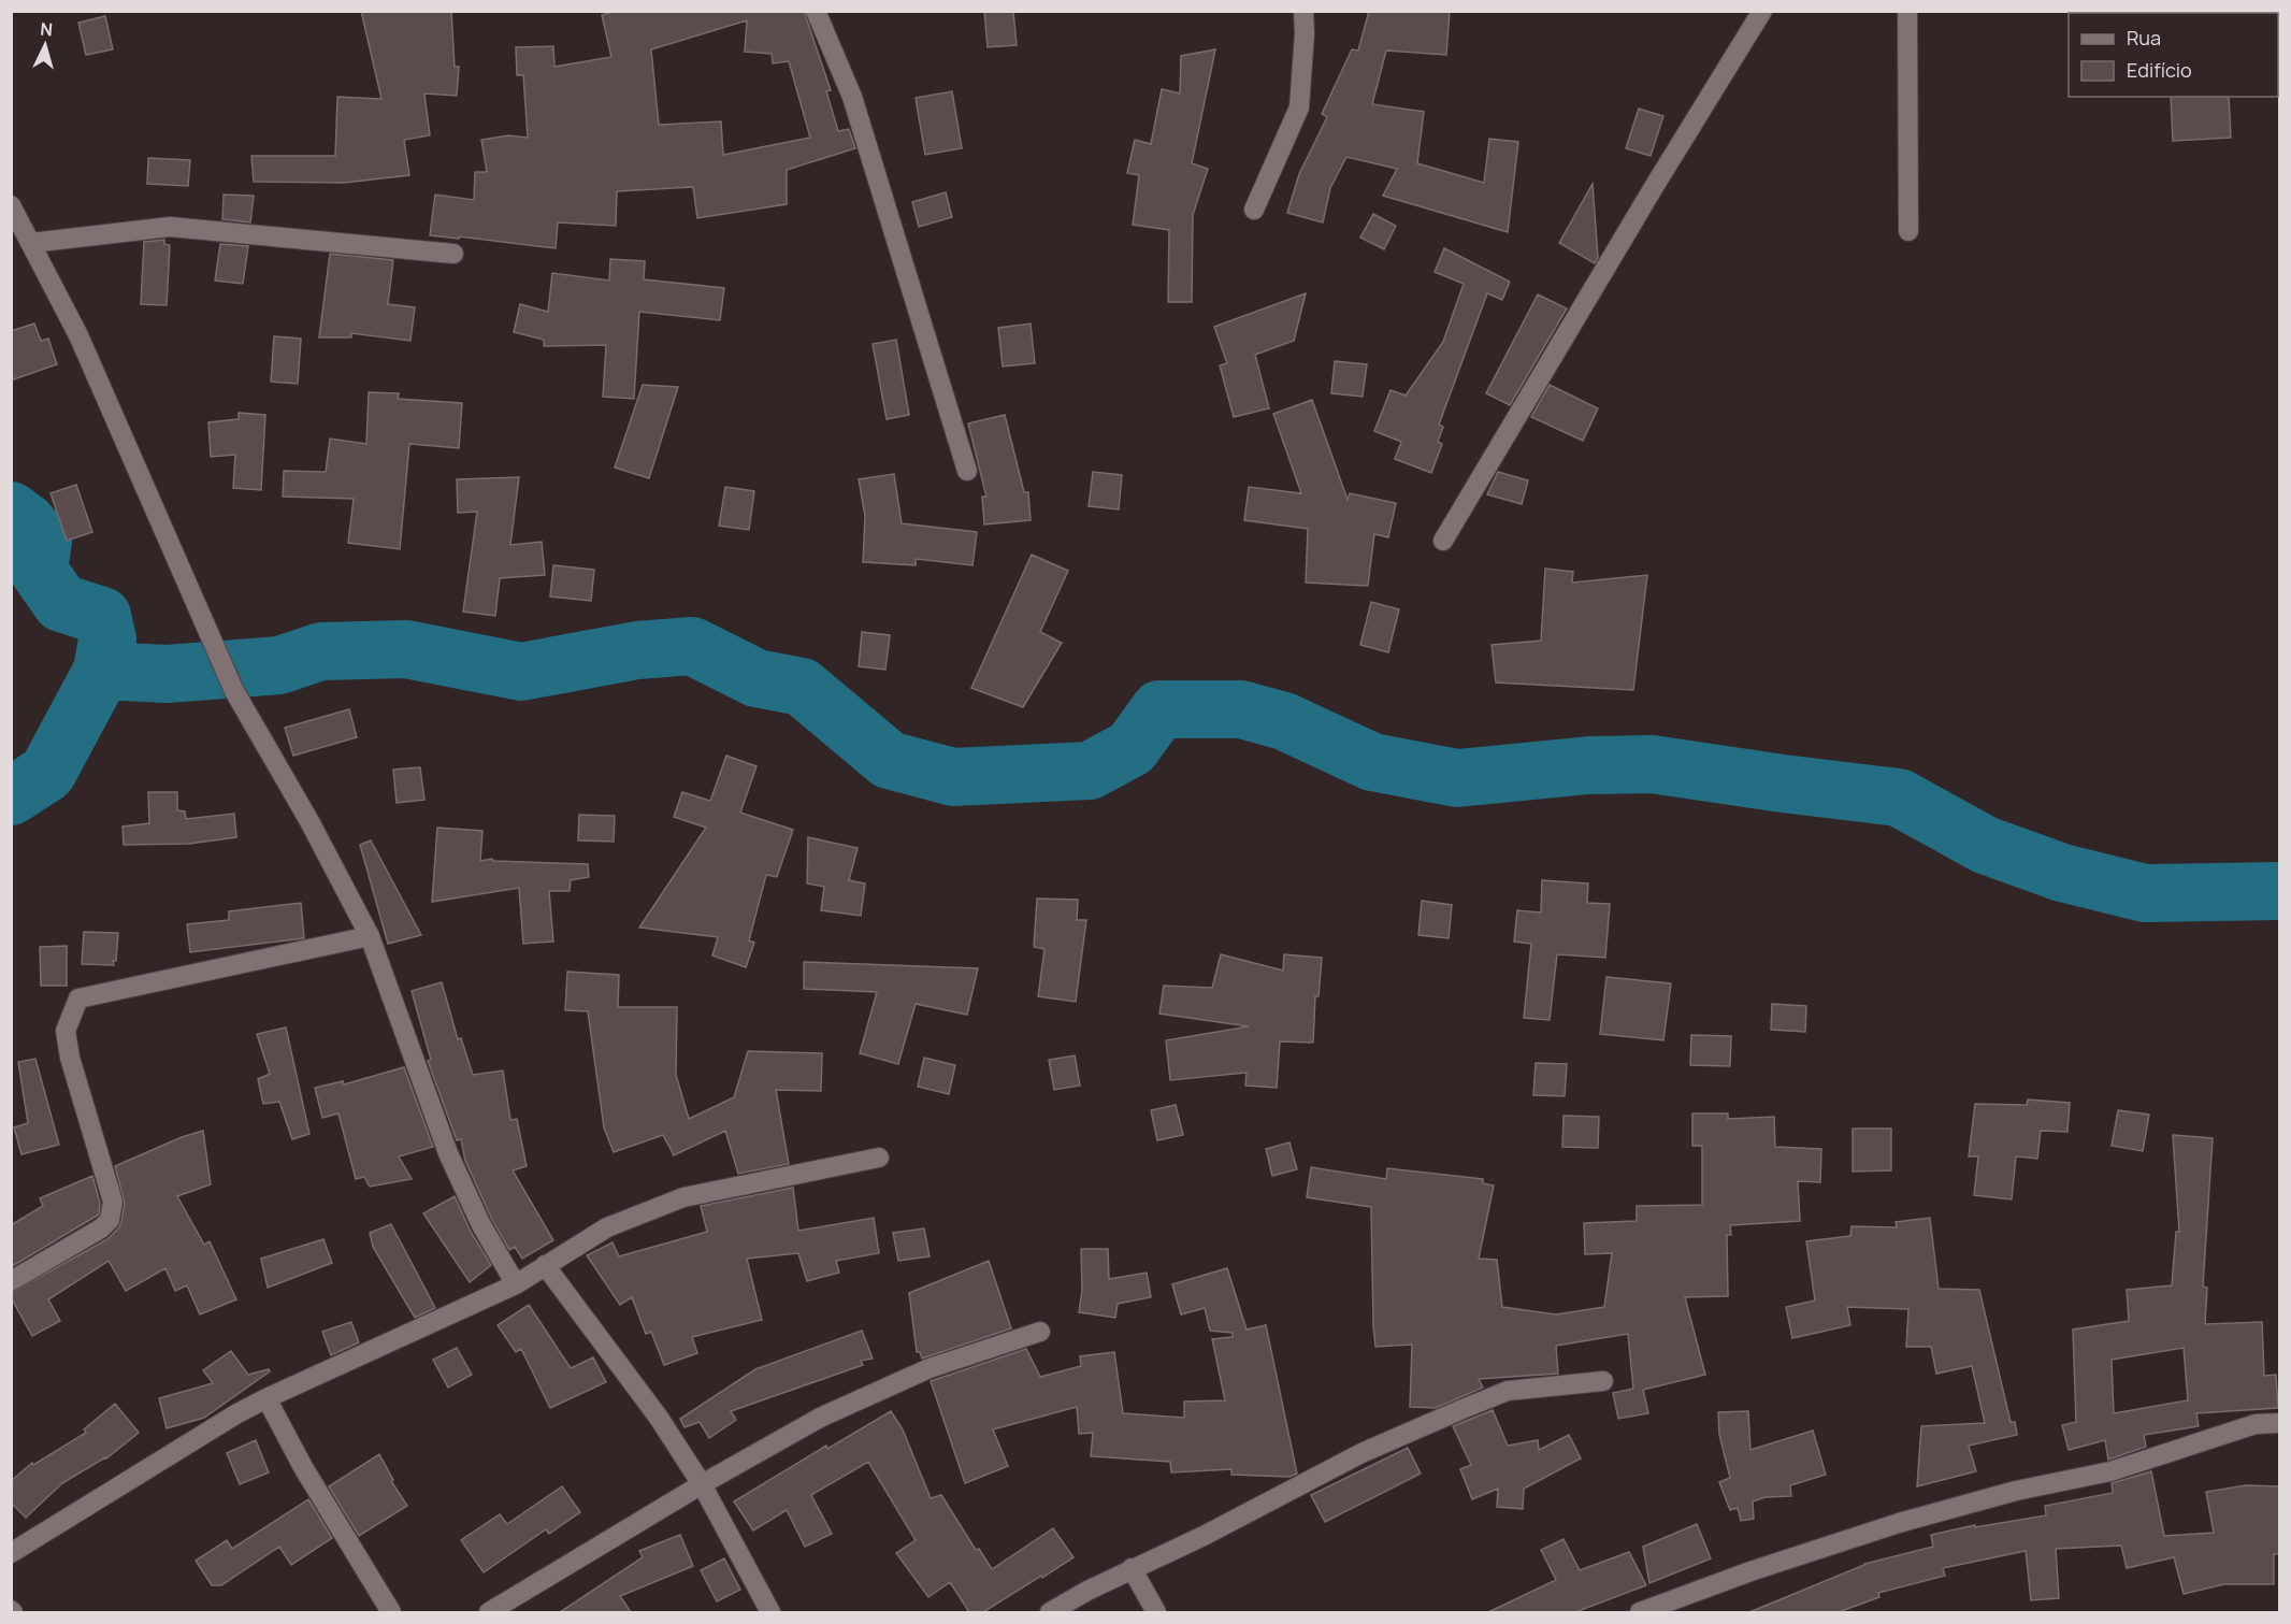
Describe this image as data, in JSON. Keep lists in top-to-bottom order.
{
  "legend": ["Rua", "Edifício"],
  "north": "top"
}
